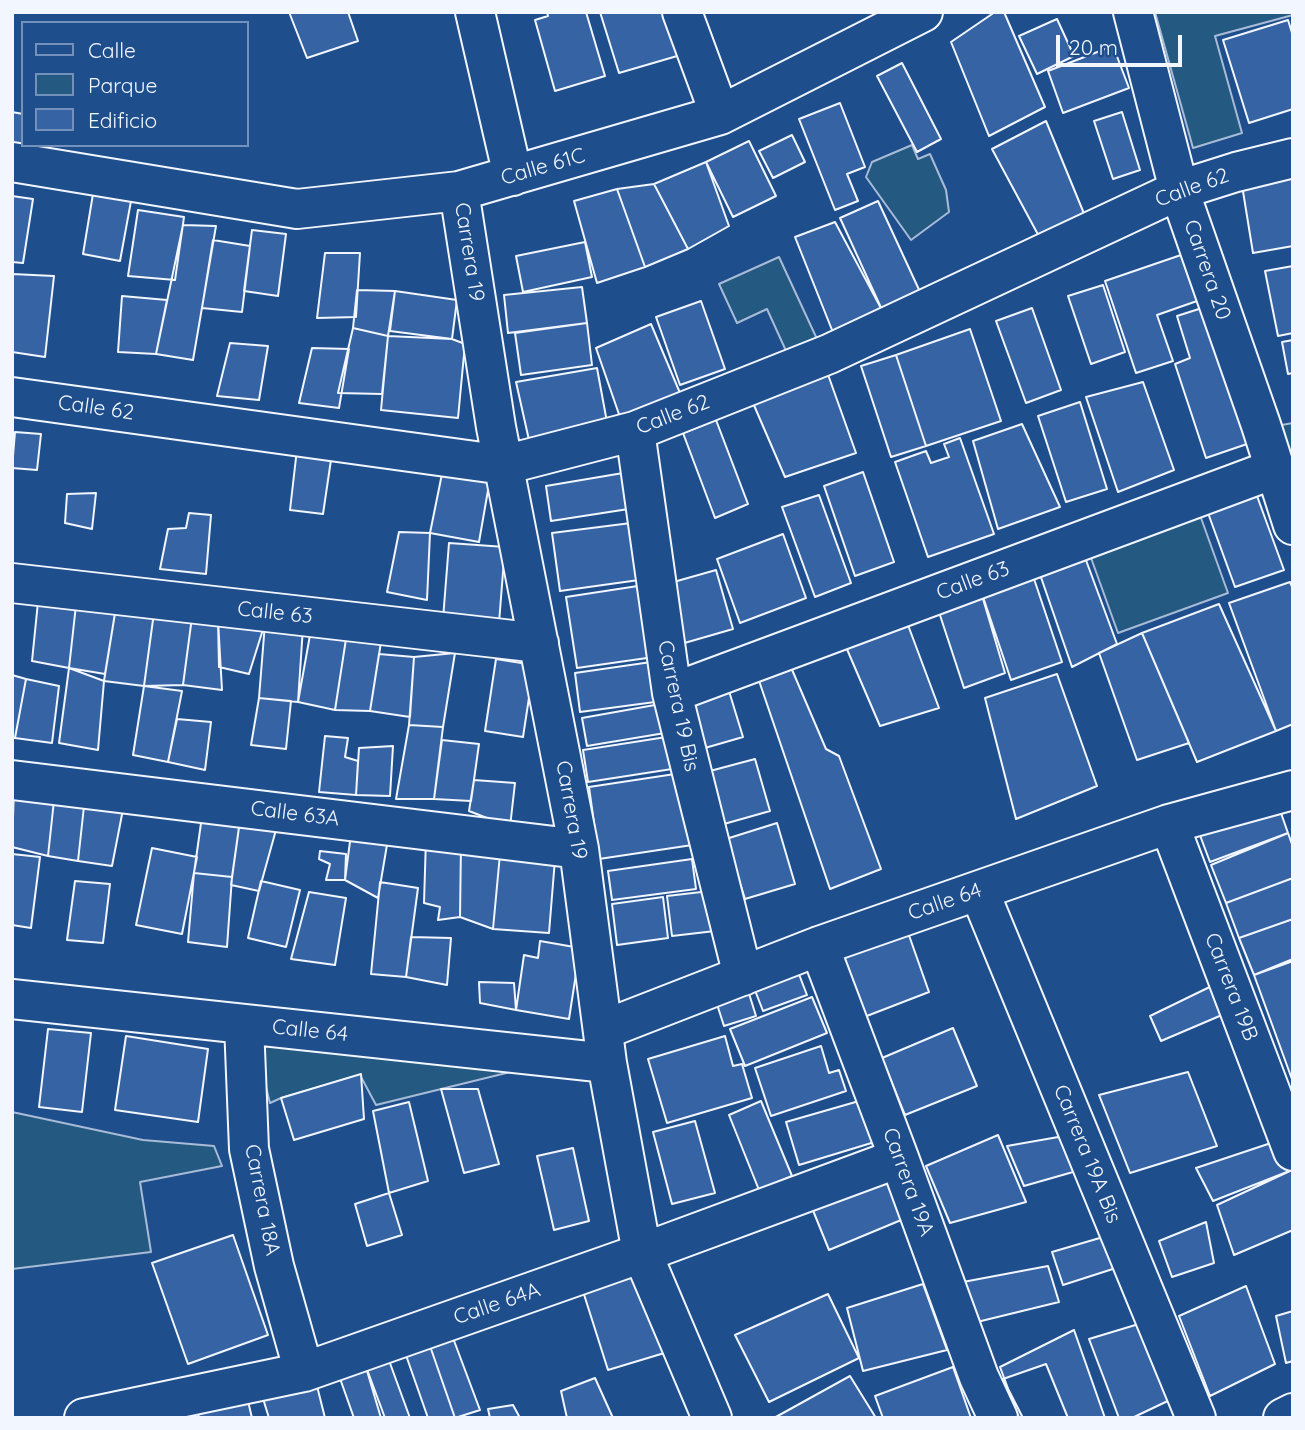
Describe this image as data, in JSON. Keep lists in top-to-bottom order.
{
  "streets": {
    "street": [
      "Calle 61C",
      "Calle 62",
      "Carrera 19",
      "Carrera 20",
      "Calle 63",
      "Carrera 19 Bis",
      "Calle 63A",
      "Calle 64",
      "Carrera 19B",
      "Carrera 19A Bis",
      "Carrera 19A",
      "Carrera 18A",
      "Calle 64A"
    ]
  },
  "crossings": [
    ["Calle 61C", "Carrera 19"],
    ["Calle 62", "Carrera 19"],
    ["Calle 62", "Carrera 20"],
    ["Calle 62", "Carrera 19 Bis"],
    ["Carrera 19", "Calle 63"],
    ["Carrera 19", "Calle 63A"],
    ["Carrera 19", "Calle 64"],
    ["Carrera 19", "Calle 64A"],
    ["Carrera 20", "Calle 63"],
    ["Calle 63", "Carrera 19 Bis"],
    ["Carrera 19 Bis", "Calle 64"],
    ["Calle 64", "Carrera 19B"],
    ["Calle 64", "Carrera 19A Bis"],
    ["Calle 64", "Carrera 19A"],
    ["Calle 64", "Carrera 18A"],
    ["Carrera 19A", "Calle 64A"],
    ["Carrera 18A", "Calle 64A"]
  ],
  "legend": ["Calle", "Parque", "Edificio"],
  "scale_bar": "20 m"
}
